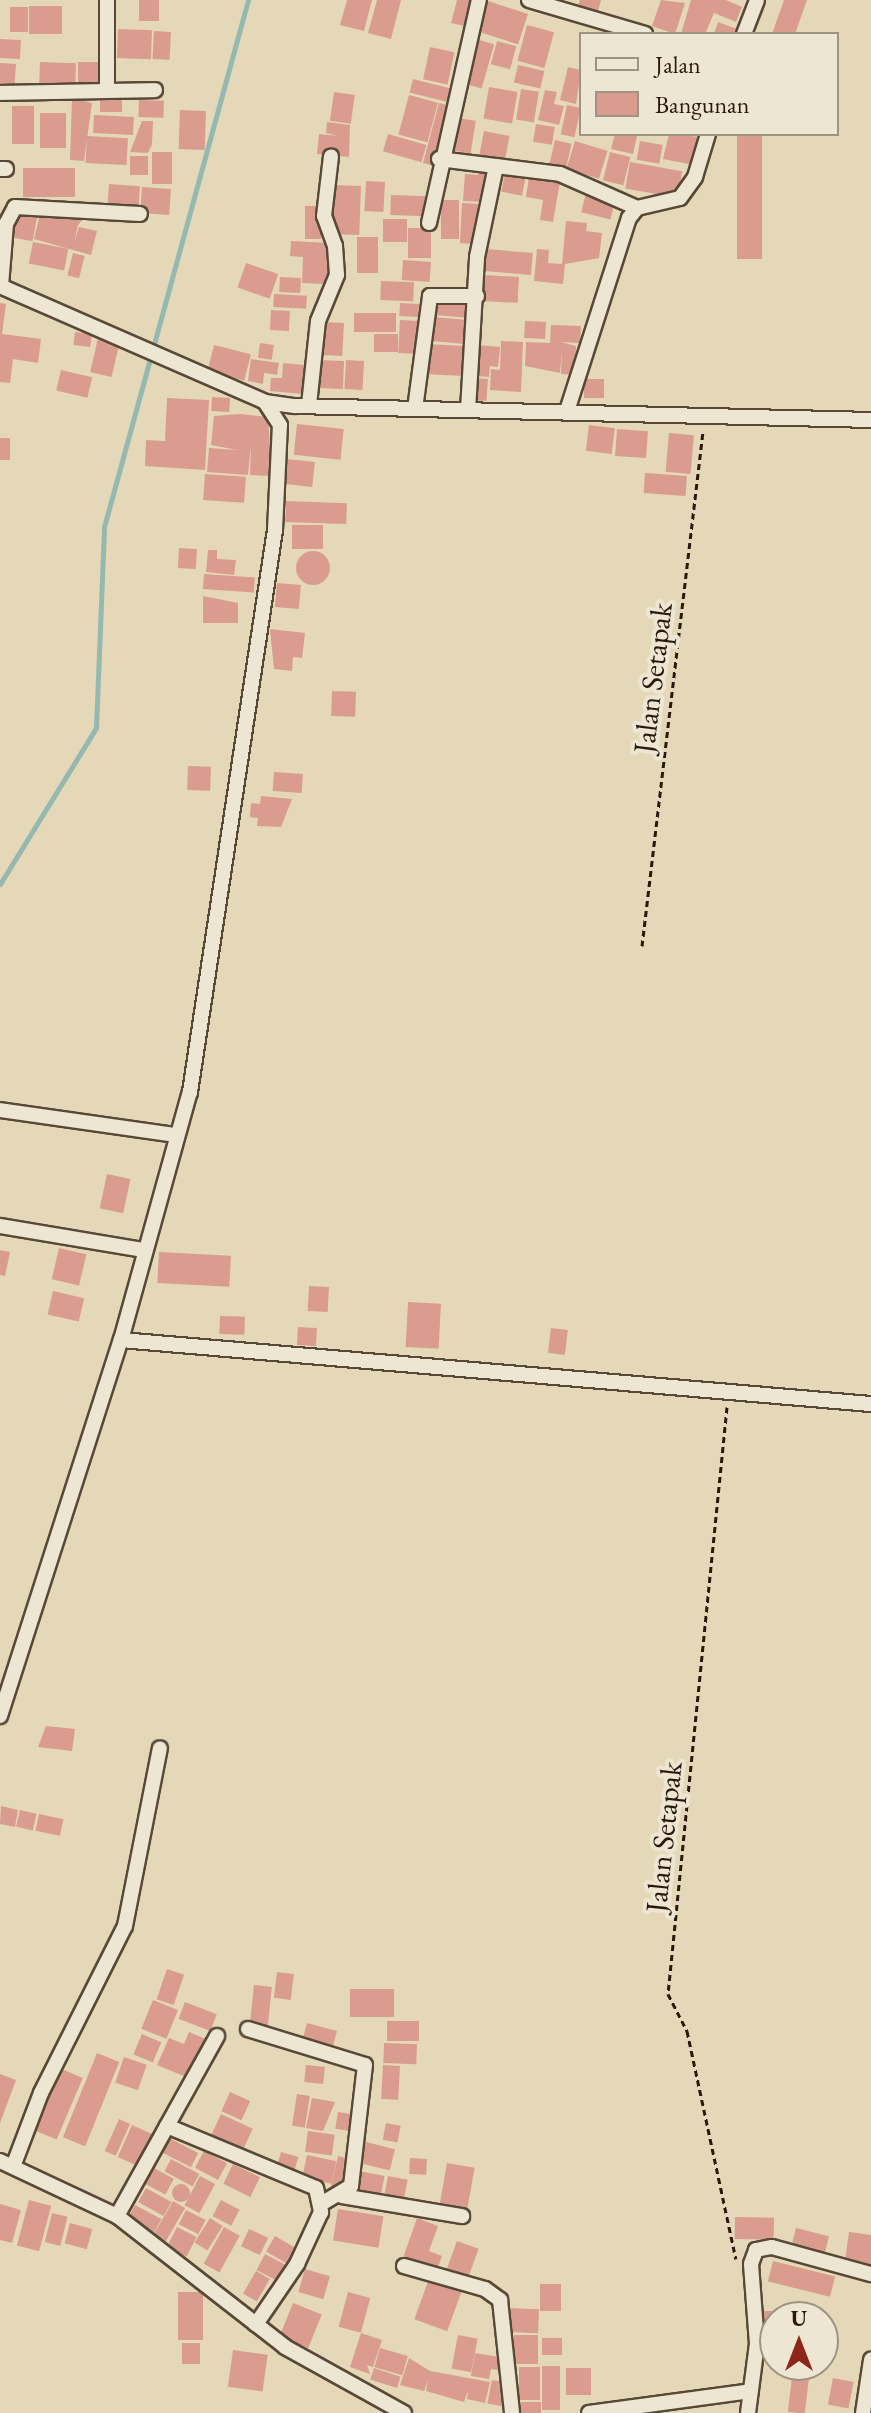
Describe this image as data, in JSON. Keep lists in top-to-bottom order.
{
  "streets": {
    "path": ["Jalan Setapak"]
  },
  "legend": ["Jalan", "Bangunan"],
  "north": "top"
}
